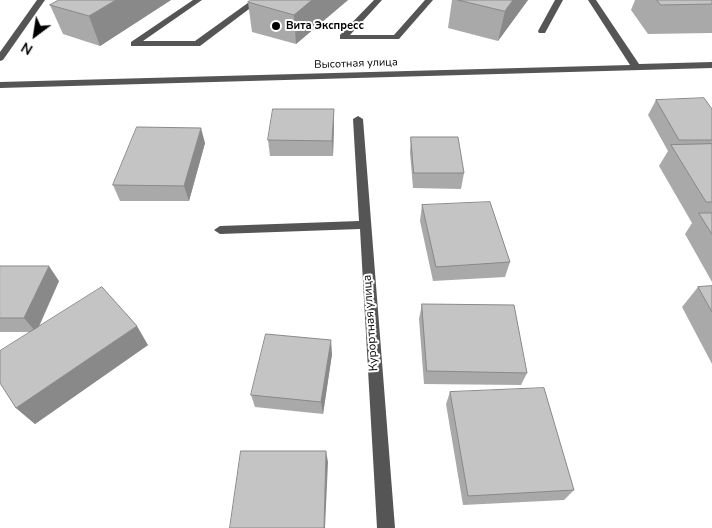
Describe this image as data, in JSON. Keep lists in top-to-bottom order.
{
  "streets": {
    "street": ["Высотная улица", "Курортная улица"]
  },
  "places": ["Вита Экспресс"],
  "north": "bottom left"
}
